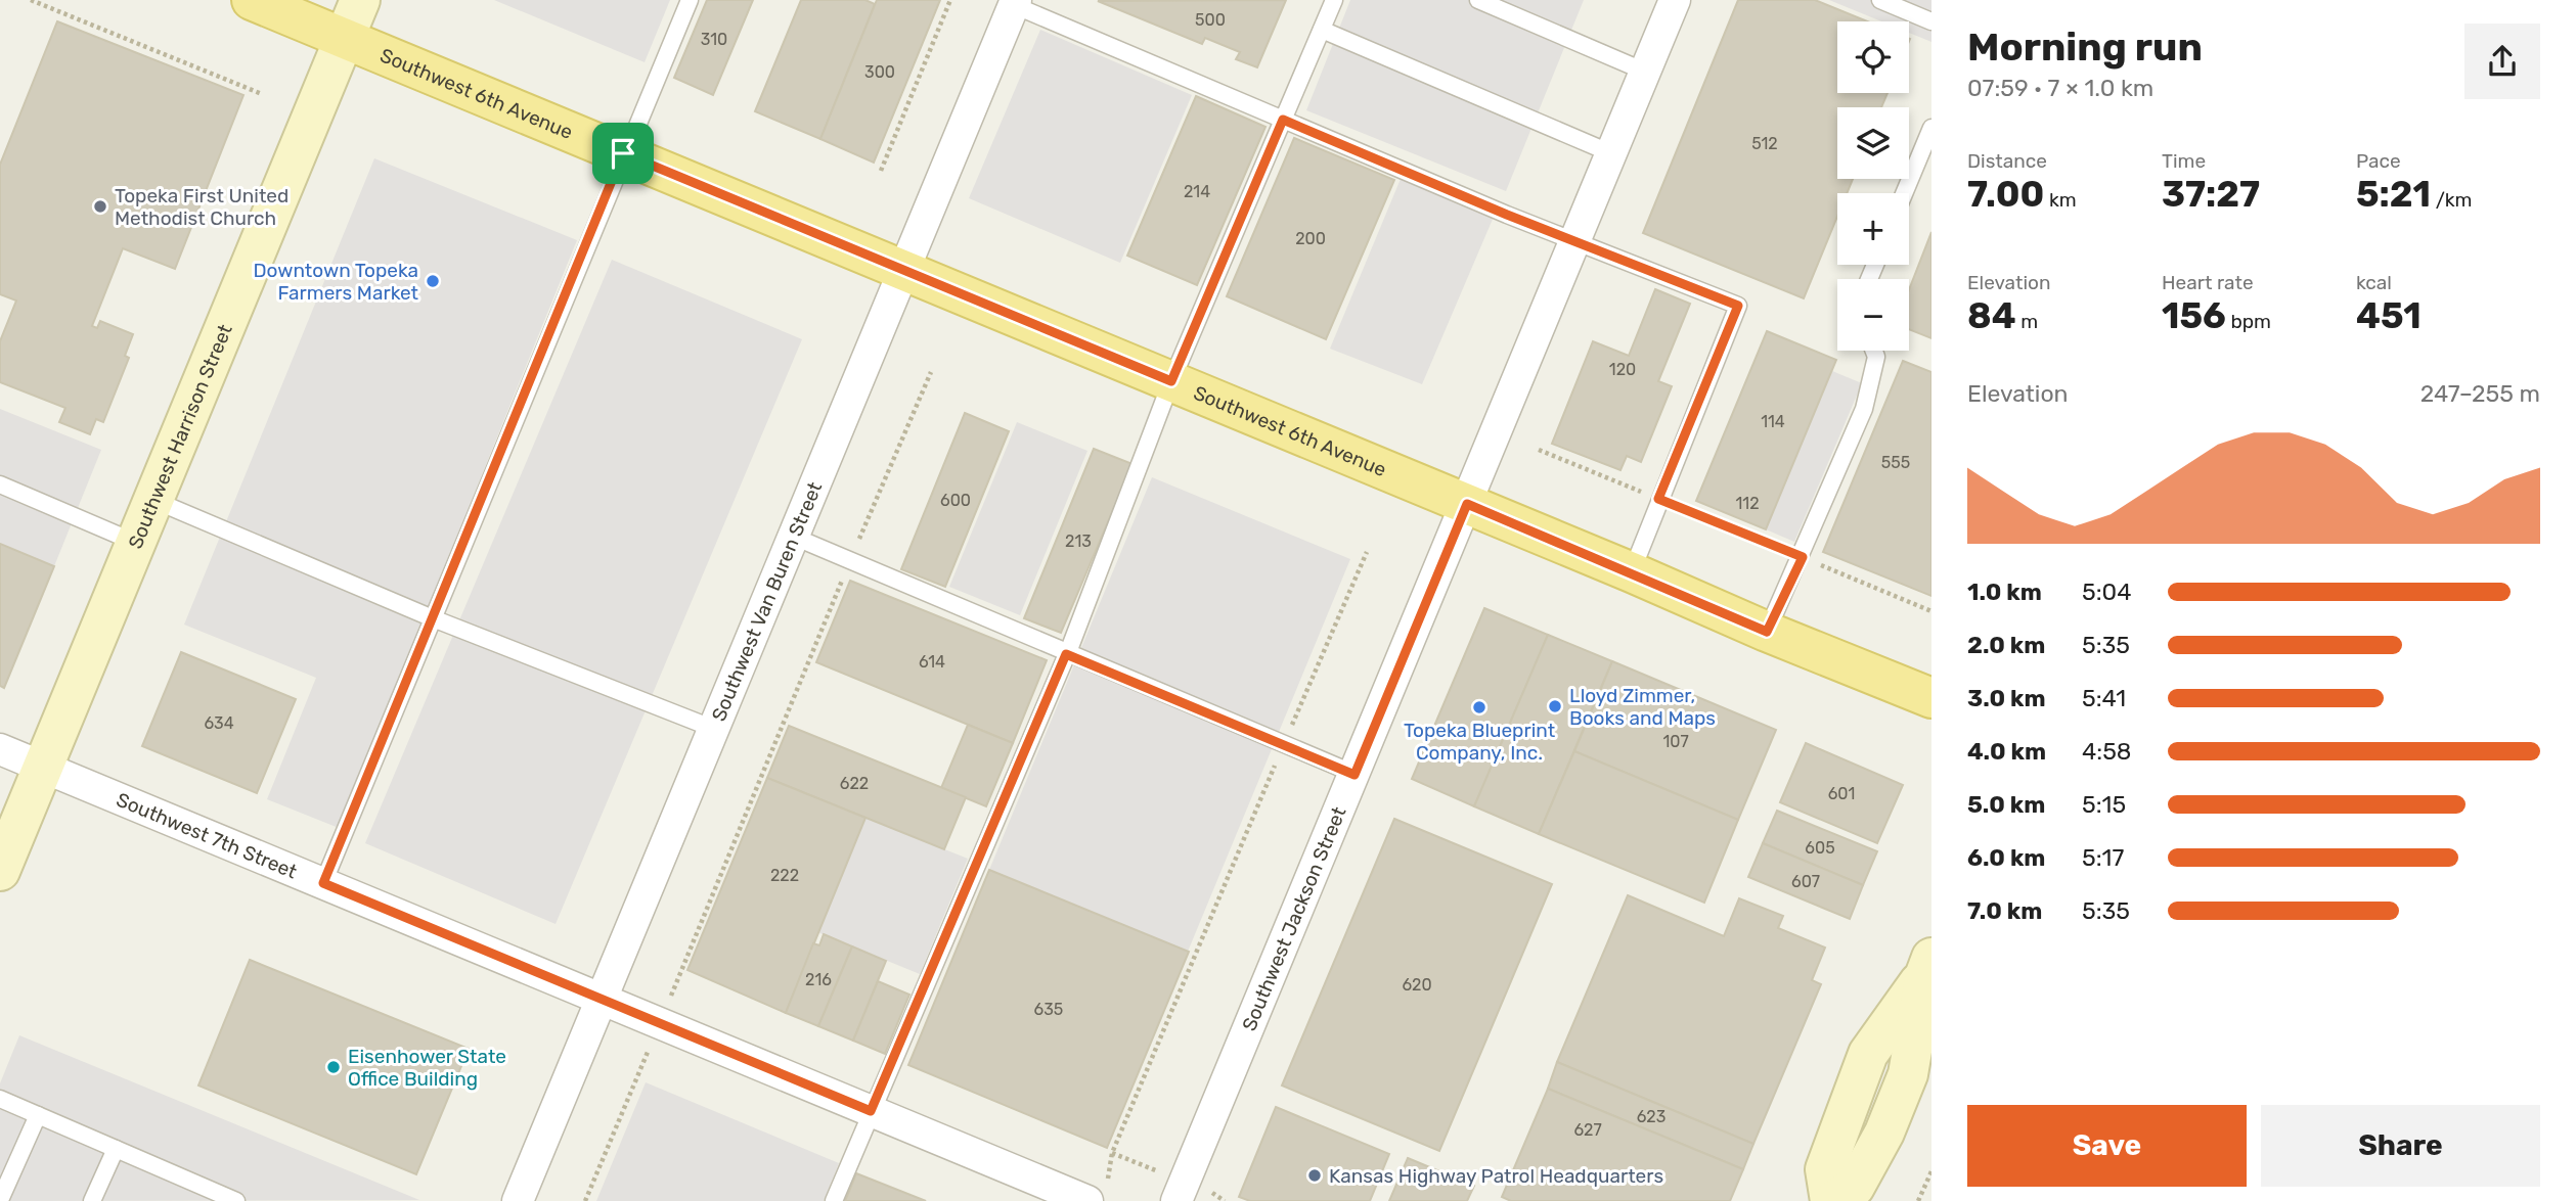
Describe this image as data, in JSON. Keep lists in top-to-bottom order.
{
  "streets": {
    "main road": ["Southwest 6th Avenue", "Southwest Harrison Street"],
    "street": ["Southwest Van Buren Street", "Southwest 7th Street", "Southwest Jackson Street"]
  },
  "crossings": [
    ["Southwest 6th Avenue", "Southwest Harrison Street"],
    ["Southwest 6th Avenue", "Southwest Van Buren Street"],
    ["Southwest 6th Avenue", "Southwest Jackson Street"],
    ["Southwest Harrison Street", "Southwest 7th Street"],
    ["Southwest Van Buren Street", "Southwest 7th Street"]
  ],
  "places": [
    "Topeka First United Methodist Church",
    "Downtown Topeka Farmers Market",
    "Lloyd Zimmer, Books and Maps",
    "Topeka Blueprint Company, Inc.",
    "Eisenhower State Office Building",
    "Kansas Highway Patrol Headquarters"
  ],
  "house_numbers": [
    "500",
    "310",
    "300",
    "512",
    "214",
    "200",
    "120",
    "114",
    "555",
    "600",
    "112",
    "213",
    "614",
    "634",
    "107",
    "622",
    "601",
    "605",
    "222",
    "607",
    "216",
    "620",
    "635",
    "623",
    "627"
  ],
  "page": {
    "heading": ["Morning run", "07:59 · 7 × 1.0 km"],
    "map_buttons": ["+", "−"],
    "stats": [
      ["Distance", "7.00 km"],
      ["Time", "37:27"],
      ["Pace", "5:21 /km"],
      ["Elevation", "84 m"],
      ["Heart rate", "156 bpm"],
      ["kcal", "451"]
    ],
    "chart": ["Elevation", "247–255 m"],
    "list": [
      {
        "name": "1.0 km",
        "note": "5:04"
      },
      {
        "name": "2.0 km",
        "note": "5:35"
      },
      {
        "name": "3.0 km",
        "note": "5:41"
      },
      {
        "name": "4.0 km",
        "note": "4:58"
      },
      {
        "name": "5.0 km",
        "note": "5:15"
      },
      {
        "name": "6.0 km",
        "note": "5:17"
      },
      {
        "name": "7.0 km",
        "note": "5:35"
      }
    ],
    "buttons": ["Save", "Share"]
  }
}
